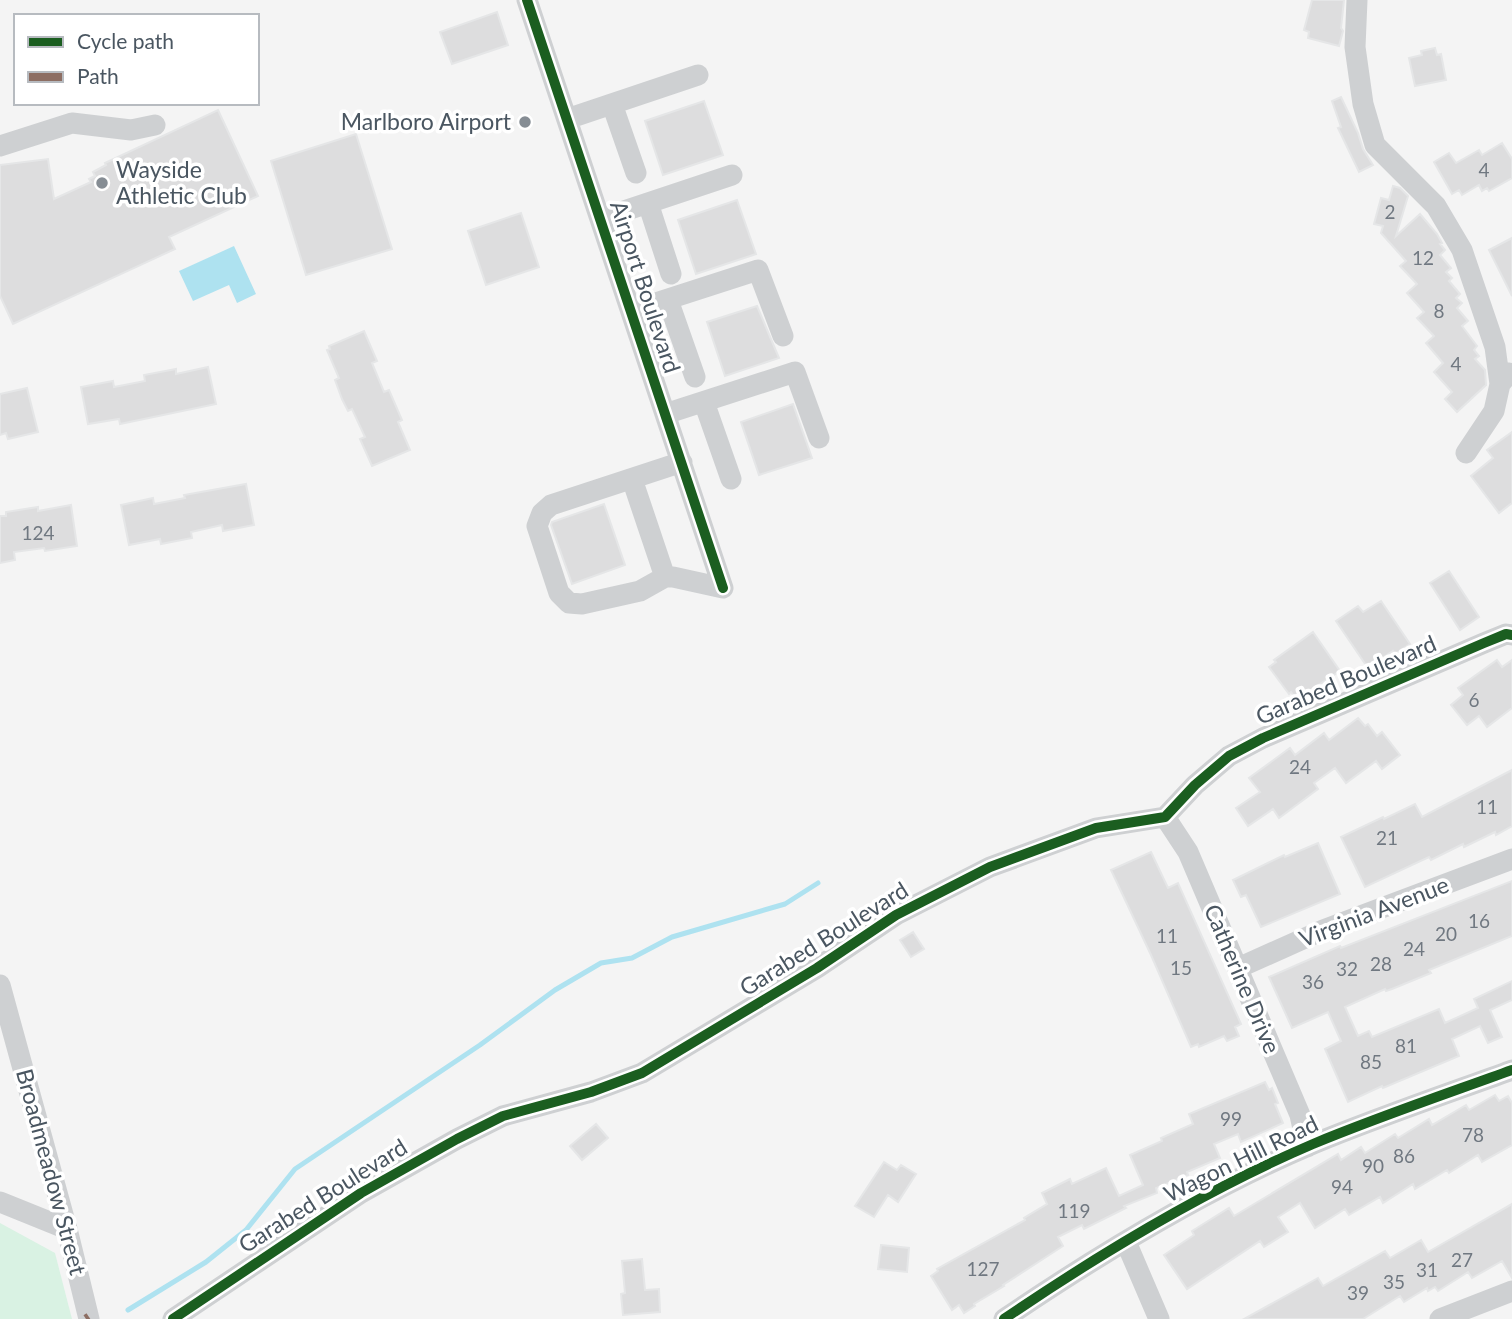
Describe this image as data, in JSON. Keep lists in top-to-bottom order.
{
  "streets": {
    "street": [
      "Airport Boulevard",
      "Garabed Boulevard",
      "Virginia Avenue",
      "Catherine Drive",
      "Wagon Hill Road",
      "Broadmeadow Street"
    ]
  },
  "crossings": [
    ["Garabed Boulevard", "Catherine Drive"],
    ["Virginia Avenue", "Catherine Drive"],
    ["Catherine Drive", "Wagon Hill Road"]
  ],
  "places": ["Marlboro Airport", "Wayside Athletic Club"],
  "house_numbers": [
    "4",
    "2",
    "12",
    "8",
    "4",
    "124",
    "6",
    "24",
    "11",
    "21",
    "16",
    "20",
    "11",
    "24",
    "28",
    "15",
    "32",
    "36",
    "81",
    "85",
    "99",
    "78",
    "86",
    "90",
    "94",
    "119",
    "27",
    "127",
    "31",
    "35",
    "39"
  ],
  "legend": ["Cycle path", "Path"]
}
